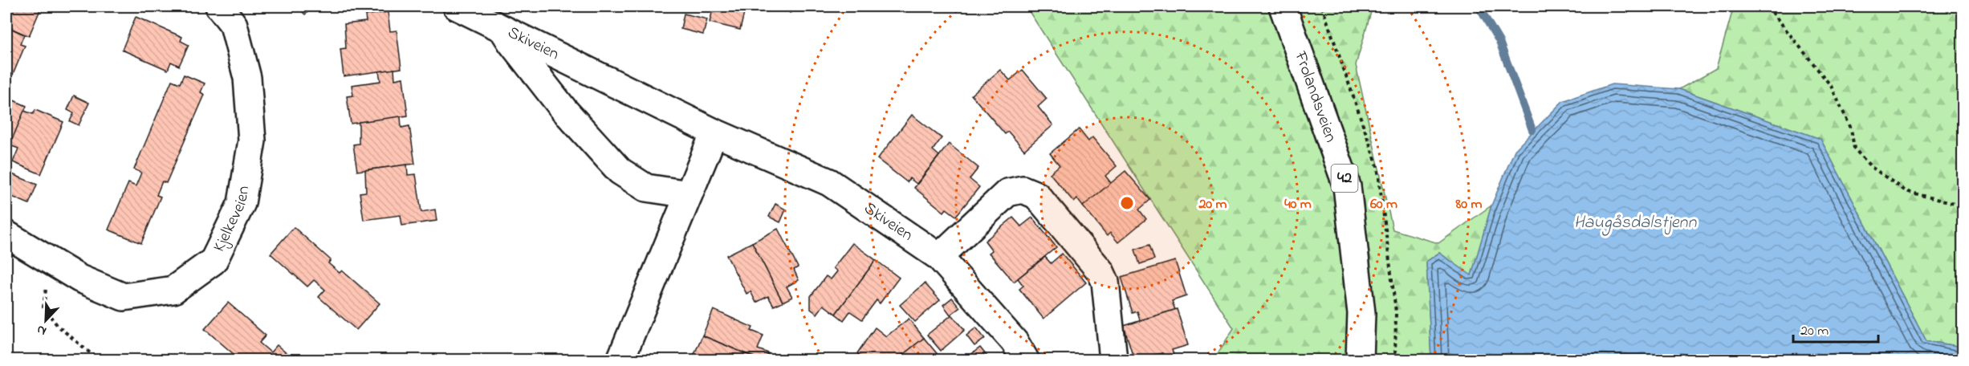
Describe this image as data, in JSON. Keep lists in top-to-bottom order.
{
  "streets": {
    "street": [
      "Skiveien",
      "Frolandsveien",
      "42",
      "Kjelkeveien"
    ]
  },
  "water": ["Haugåsdalstjenn"],
  "scale_bar": "20 m",
  "north": "bottom left",
  "rings": [
    "20 m",
    "40 m",
    "60 m",
    "80 m"
  ]
}
